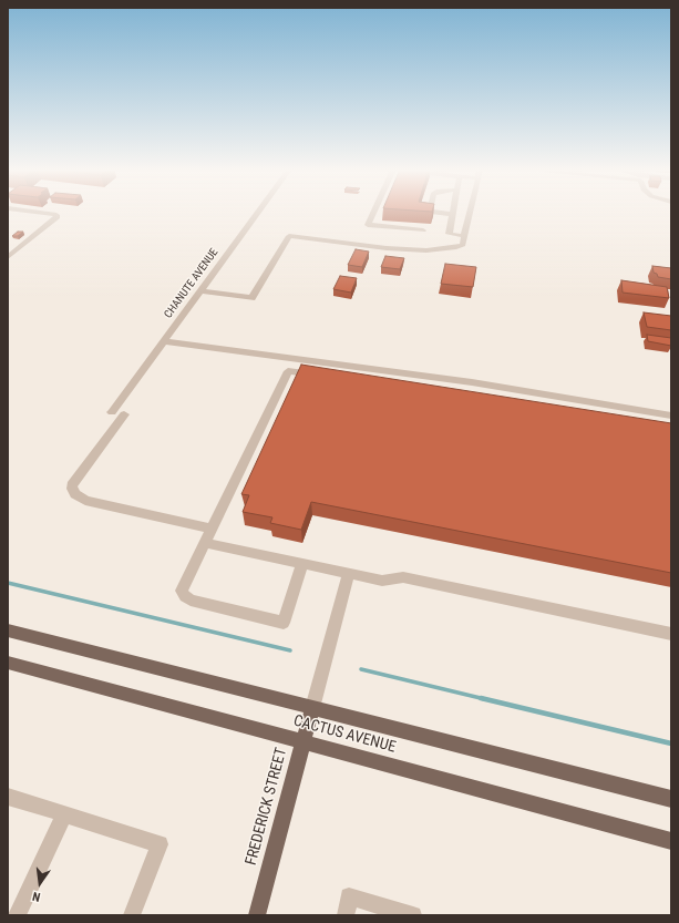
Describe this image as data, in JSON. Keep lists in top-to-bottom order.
{
  "streets": {
    "main road": ["CACTUS AVENUE", "FREDERICK STREET"],
    "street": ["CHANUTE AVENUE"]
  },
  "crossings": [
    ["CACTUS AVENUE", "FREDERICK STREET"]
  ],
  "north": "bottom"
}
